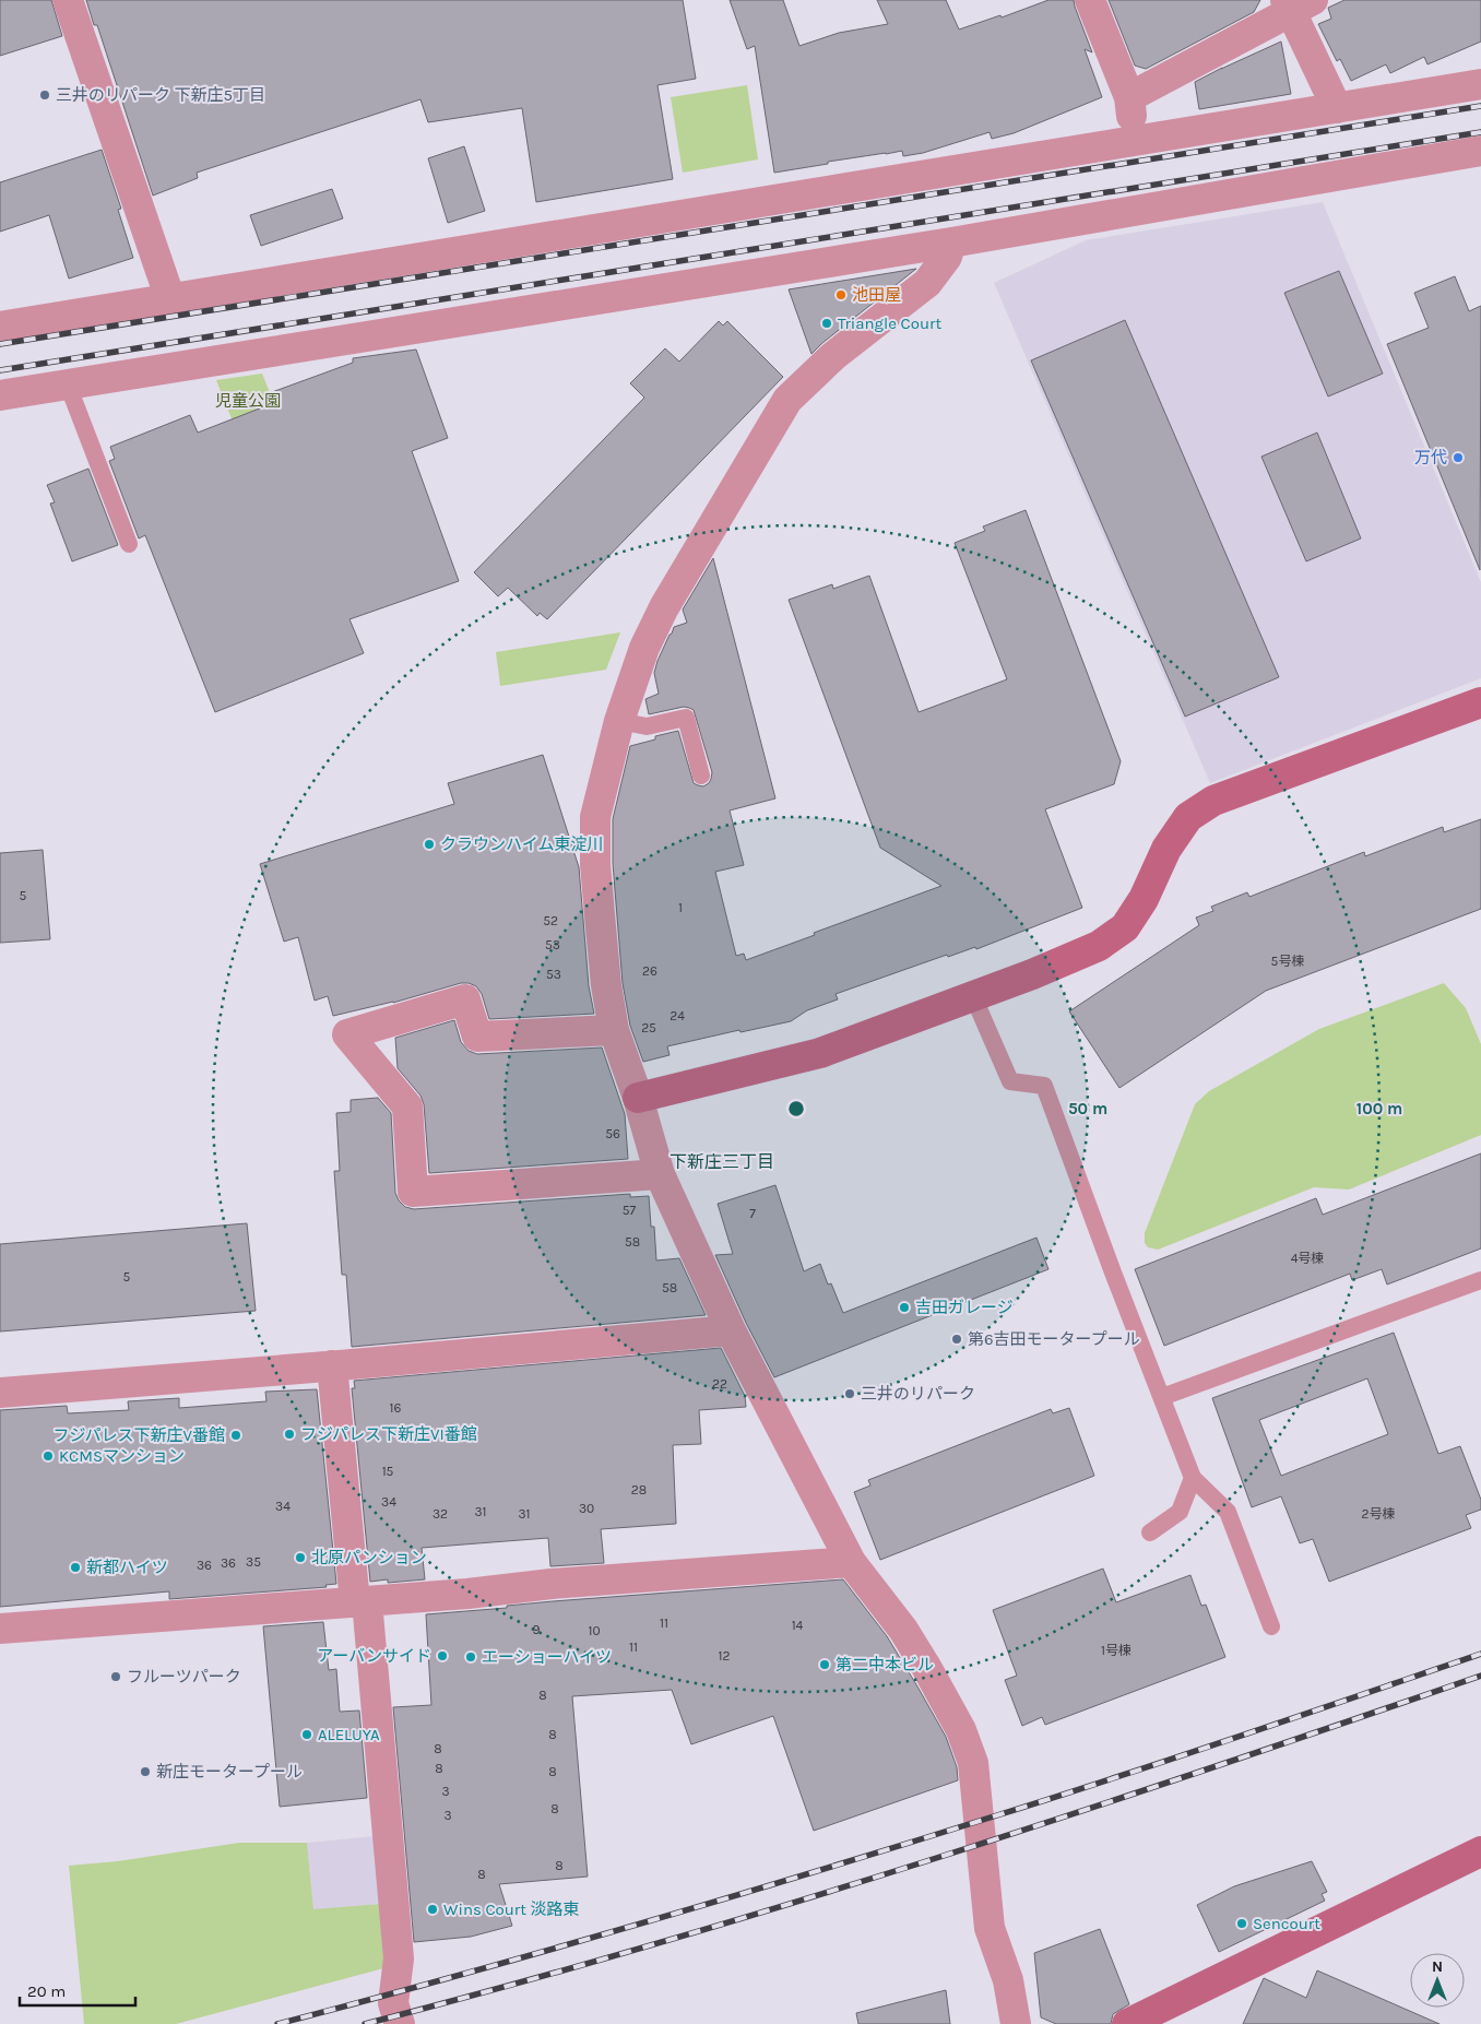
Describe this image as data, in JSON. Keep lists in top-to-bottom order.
{
  "districts": ["下新庄三丁目"],
  "parks": ["児童公園"],
  "places": [
    "三井のリパーク 下新庄5丁目",
    "池田屋",
    "Triangle Court",
    "万代",
    "クラウンハイム東淀川",
    "吉田ガレージ",
    "第6吉田モータープール",
    "三井のリパーク",
    "フジパレス下新庄VI番館",
    "フジパレス下新庄V番館",
    "KCMSマンション",
    "北原パンション",
    "新都ハイツ",
    "アーバンサイド",
    "エーショーハイツ",
    "第二中本ビル",
    "フルーツパーク",
    "ALELUYA",
    "新庄モータープール",
    "Wins Court 淡路東",
    "Sencourt"
  ],
  "house_numbers": [
    "5",
    "1",
    "52",
    "53",
    "5号棟",
    "26",
    "53",
    "24",
    "25",
    "56",
    "57",
    "7",
    "58",
    "4号棟",
    "5",
    "58",
    "22",
    "16",
    "15",
    "28",
    "34",
    "34",
    "30",
    "31",
    "32",
    "31",
    "2号棟",
    "35",
    "36",
    "36",
    "11",
    "14",
    "9",
    "10",
    "11",
    "1号棟",
    "12",
    "8",
    "8",
    "8",
    "8",
    "8",
    "3",
    "8",
    "3",
    "8",
    "8"
  ],
  "scale_bar": "20 m",
  "north": "top",
  "rings": ["50 m", "100 m"]
}
